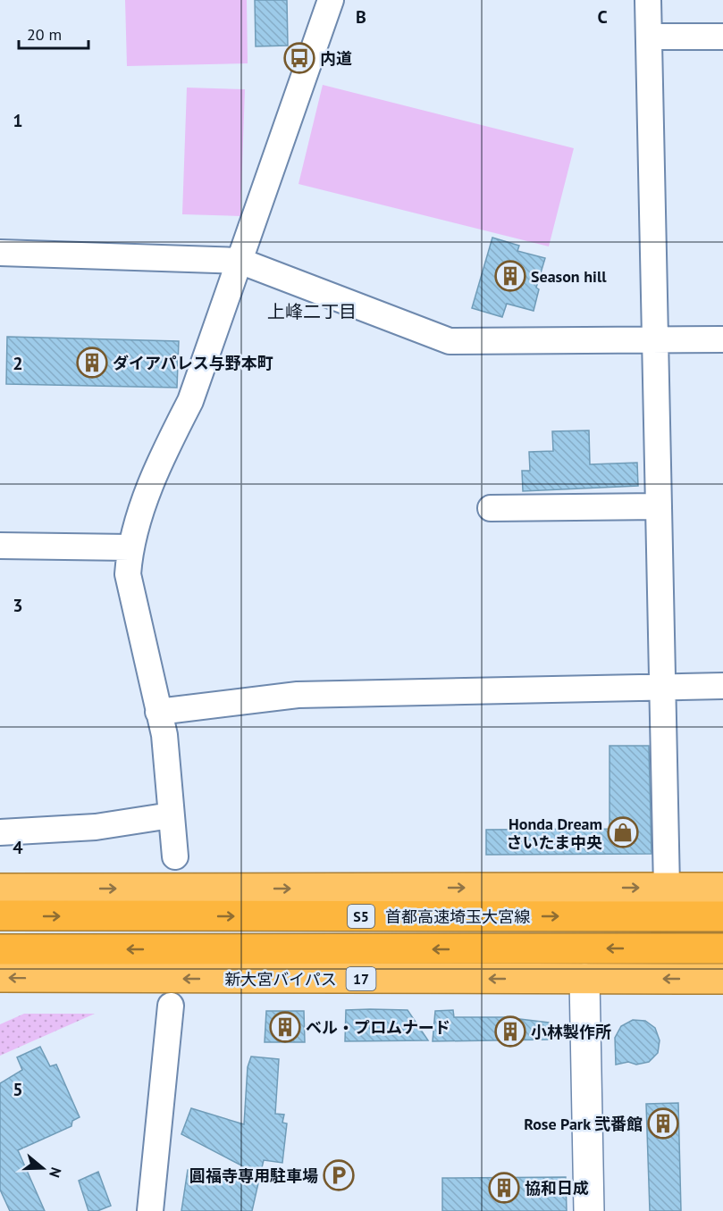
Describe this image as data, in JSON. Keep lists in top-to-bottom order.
{
  "streets": {
    "highway": [
      "S5",
      "首都高速埼玉大宮線",
      "新大宮バイパス",
      "17"
    ]
  },
  "districts": ["上峰二丁目"],
  "places": {
    "bus stop": ["内道"],
    "building": [
      "Season hill",
      "ダイアパレス与野本町",
      "ベル・プロムナード",
      "小林製作所",
      "Rose Park 弐番館",
      "協和日成"
    ],
    "shop": ["Honda Dream さいたま中央"],
    "parking": ["圓福寺専用駐車場"]
  },
  "scale_bar": "20 m",
  "north": "right",
  "grid": {
    "columns": ["B", "C"],
    "rows": [
      "1",
      "2",
      "3",
      "4",
      "5"
    ]
  }
}
